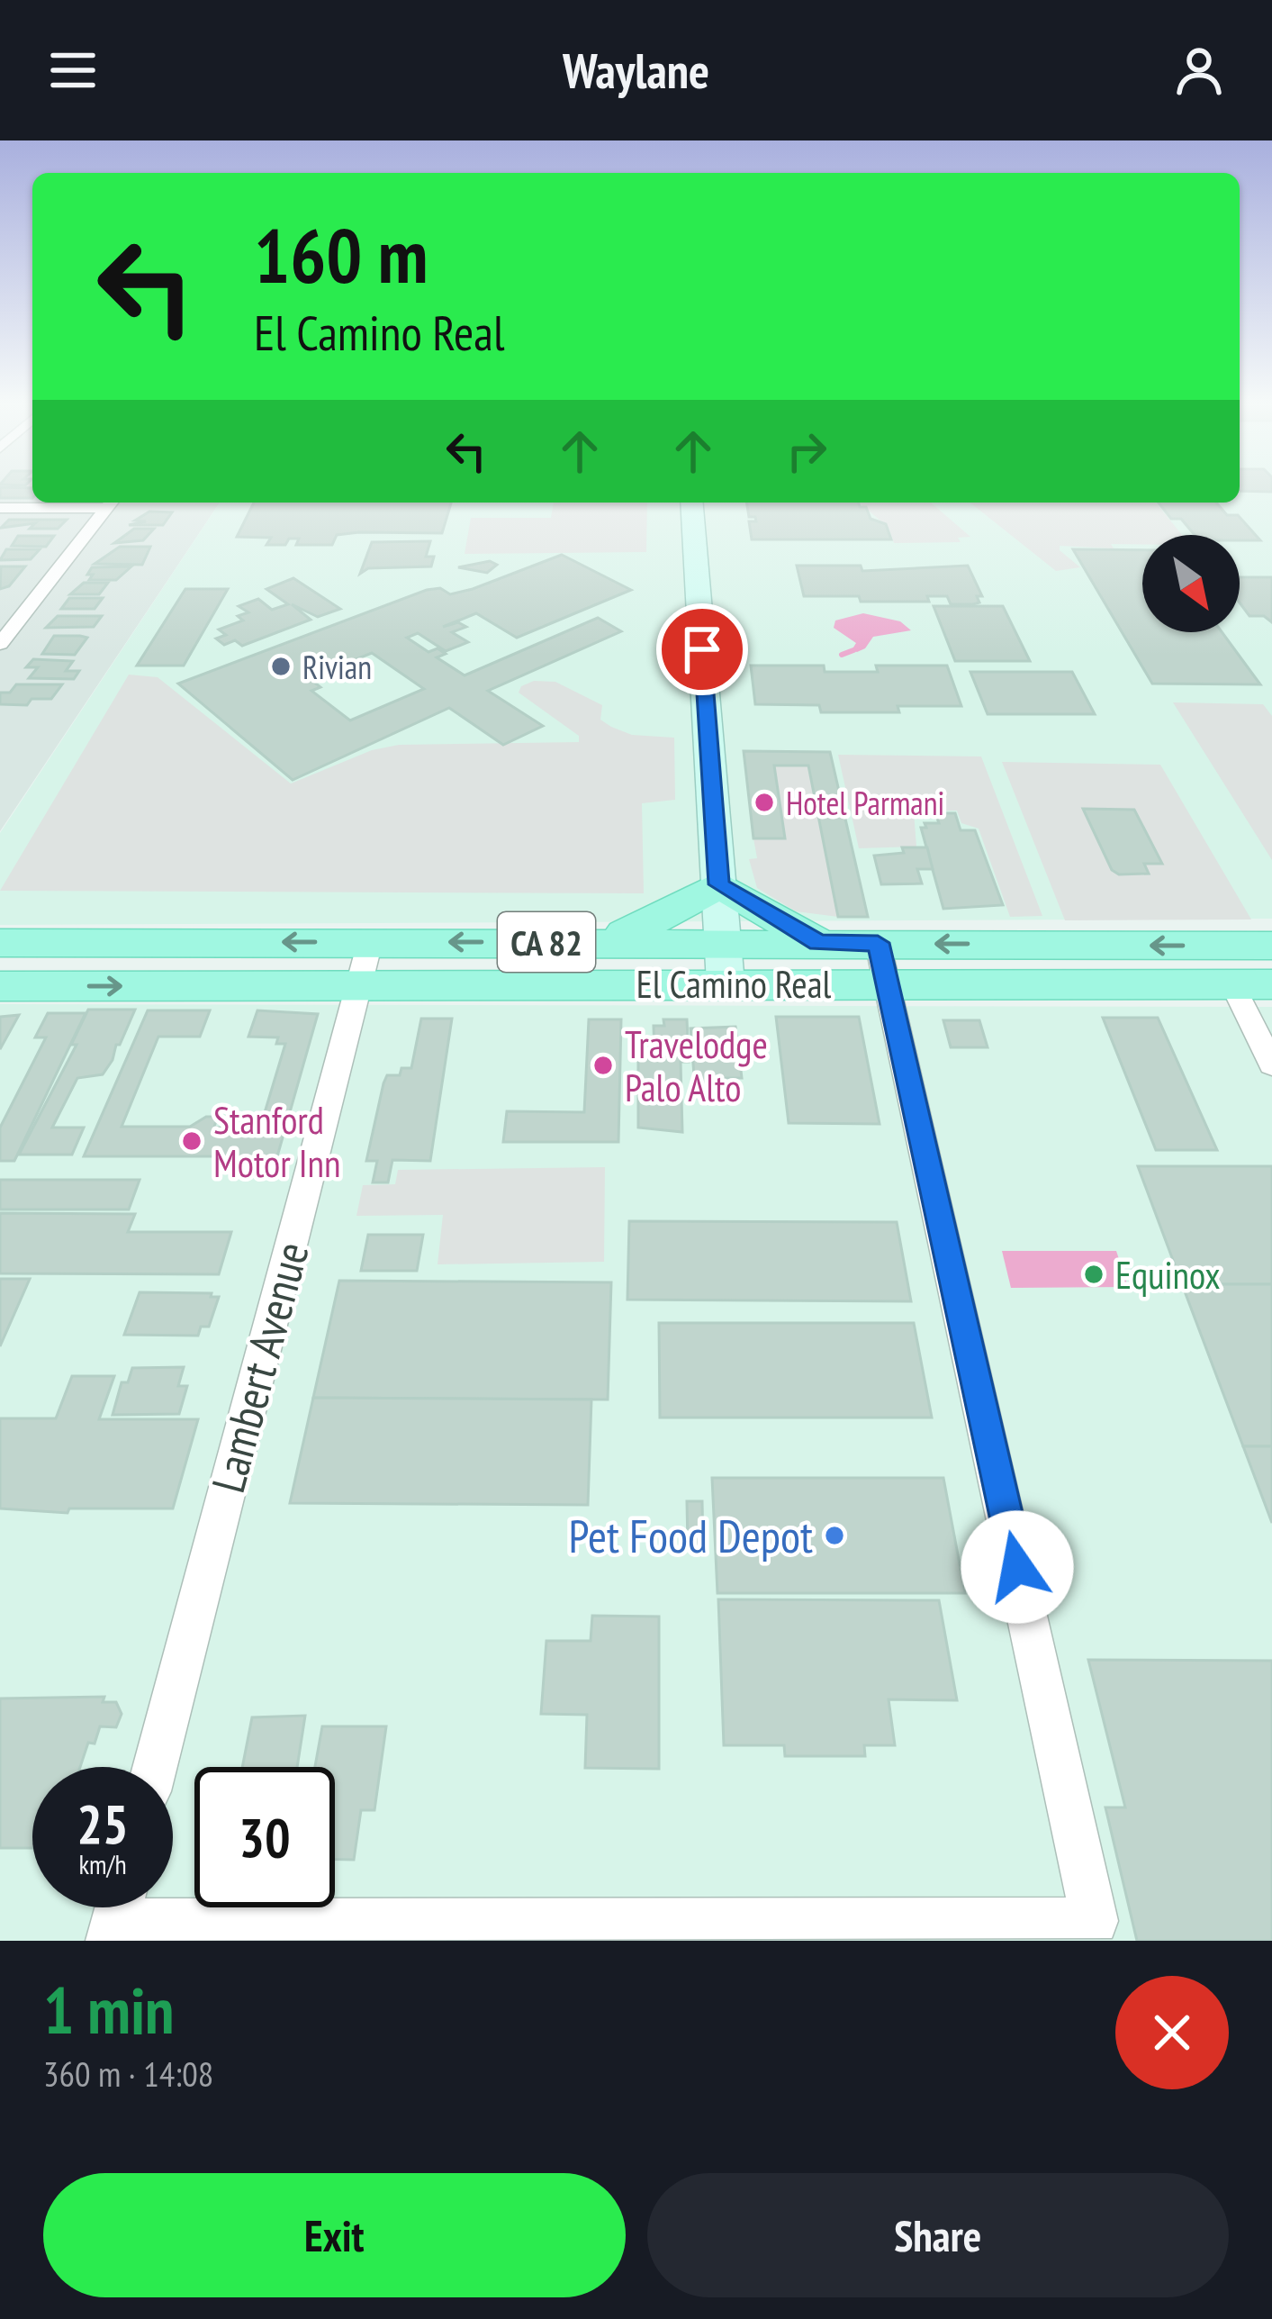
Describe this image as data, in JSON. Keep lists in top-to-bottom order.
{
  "streets": {
    "main road": ["CA 82", "El Camino Real"],
    "street": ["Lambert Avenue"]
  },
  "crossings": [
    ["El Camino Real", "Lambert Avenue"]
  ],
  "places": [
    "Rivian",
    "Hotel Parmani",
    "Travelodge Palo Alto",
    "Stanford Motor Inn",
    "Equinox",
    "Pet Food Depot"
  ],
  "north": "bottom right",
  "page": {
    "header": "Waylane",
    "turn": ["160 m", "El Camino Real"],
    "speed": "25 km/h",
    "limit": "30",
    "heading": ["1 min", "360 m · 14:08"],
    "buttons": ["Exit", "Share"]
  }
}
